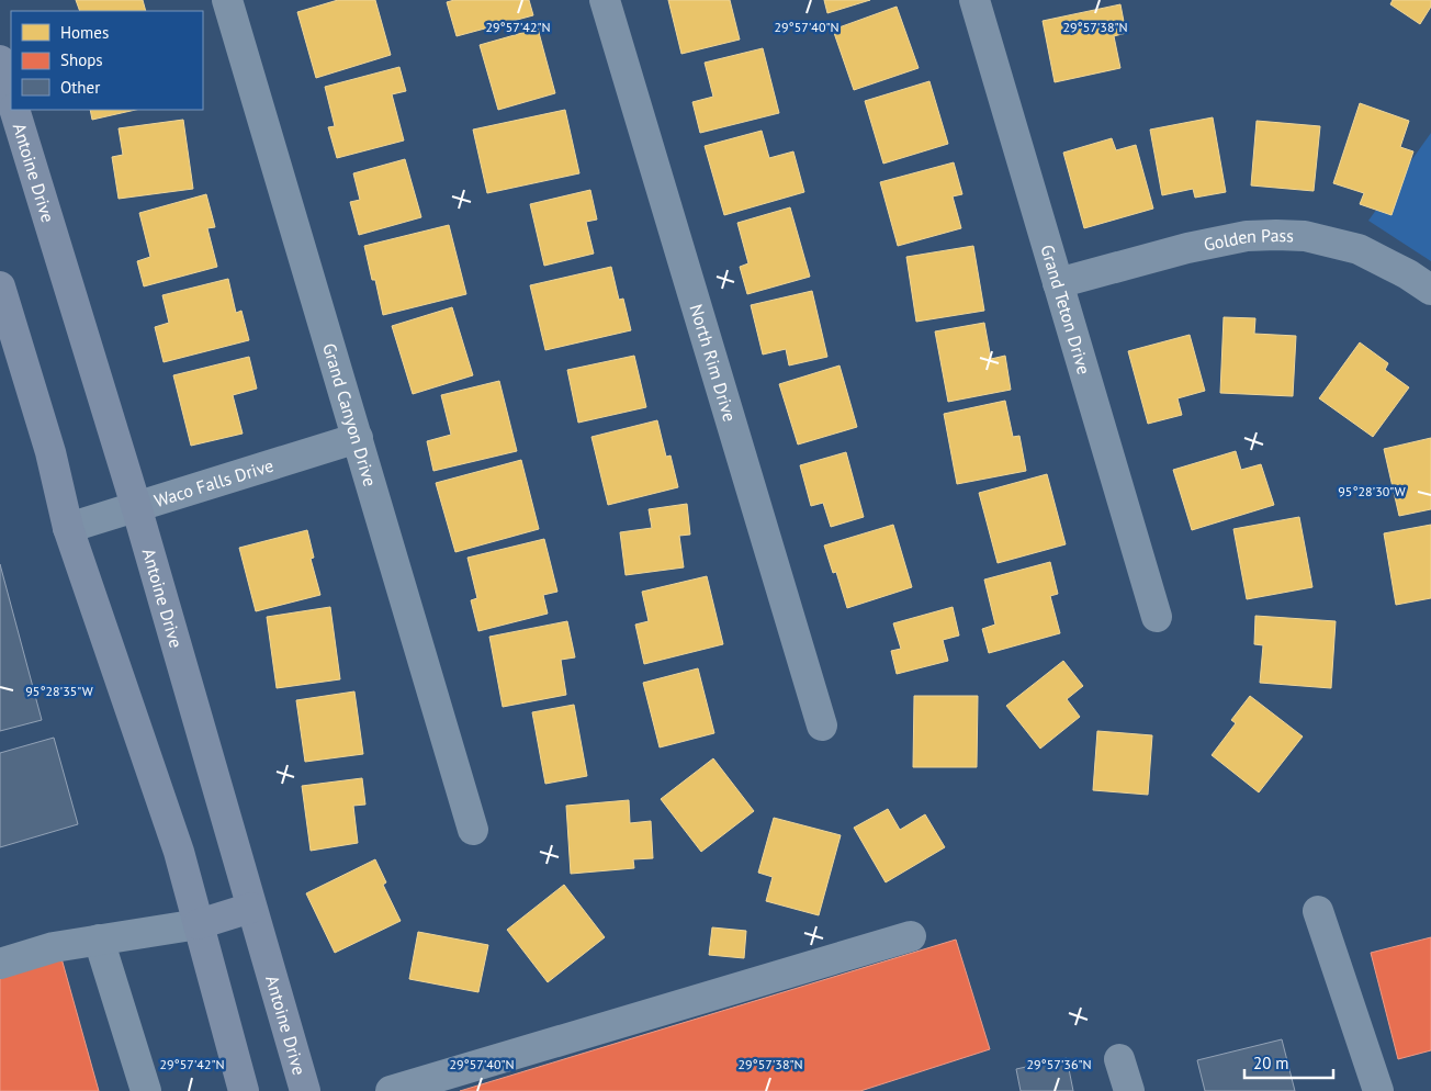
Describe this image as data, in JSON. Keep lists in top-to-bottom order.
{
  "streets": {
    "main road": ["Antoine Drive"],
    "street": [
      "Golden Pass",
      "Grand Teton Drive",
      "North Rim Drive",
      "Grand Canyon Drive",
      "Waco Falls Drive"
    ]
  },
  "crossings": [
    ["Antoine Drive", "Waco Falls Drive"],
    ["Golden Pass", "Grand Teton Drive"],
    ["Grand Canyon Drive", "Waco Falls Drive"]
  ],
  "legend": ["Homes", "Shops", "Other"],
  "scale_bar": "20 m",
  "coordinates": [
    "29°57'42\"N",
    "29°57'40\"N",
    "29°57'38\"N",
    "95°28'30\"W",
    "95°28'35\"W",
    "29°57'36\"N"
  ]
}
